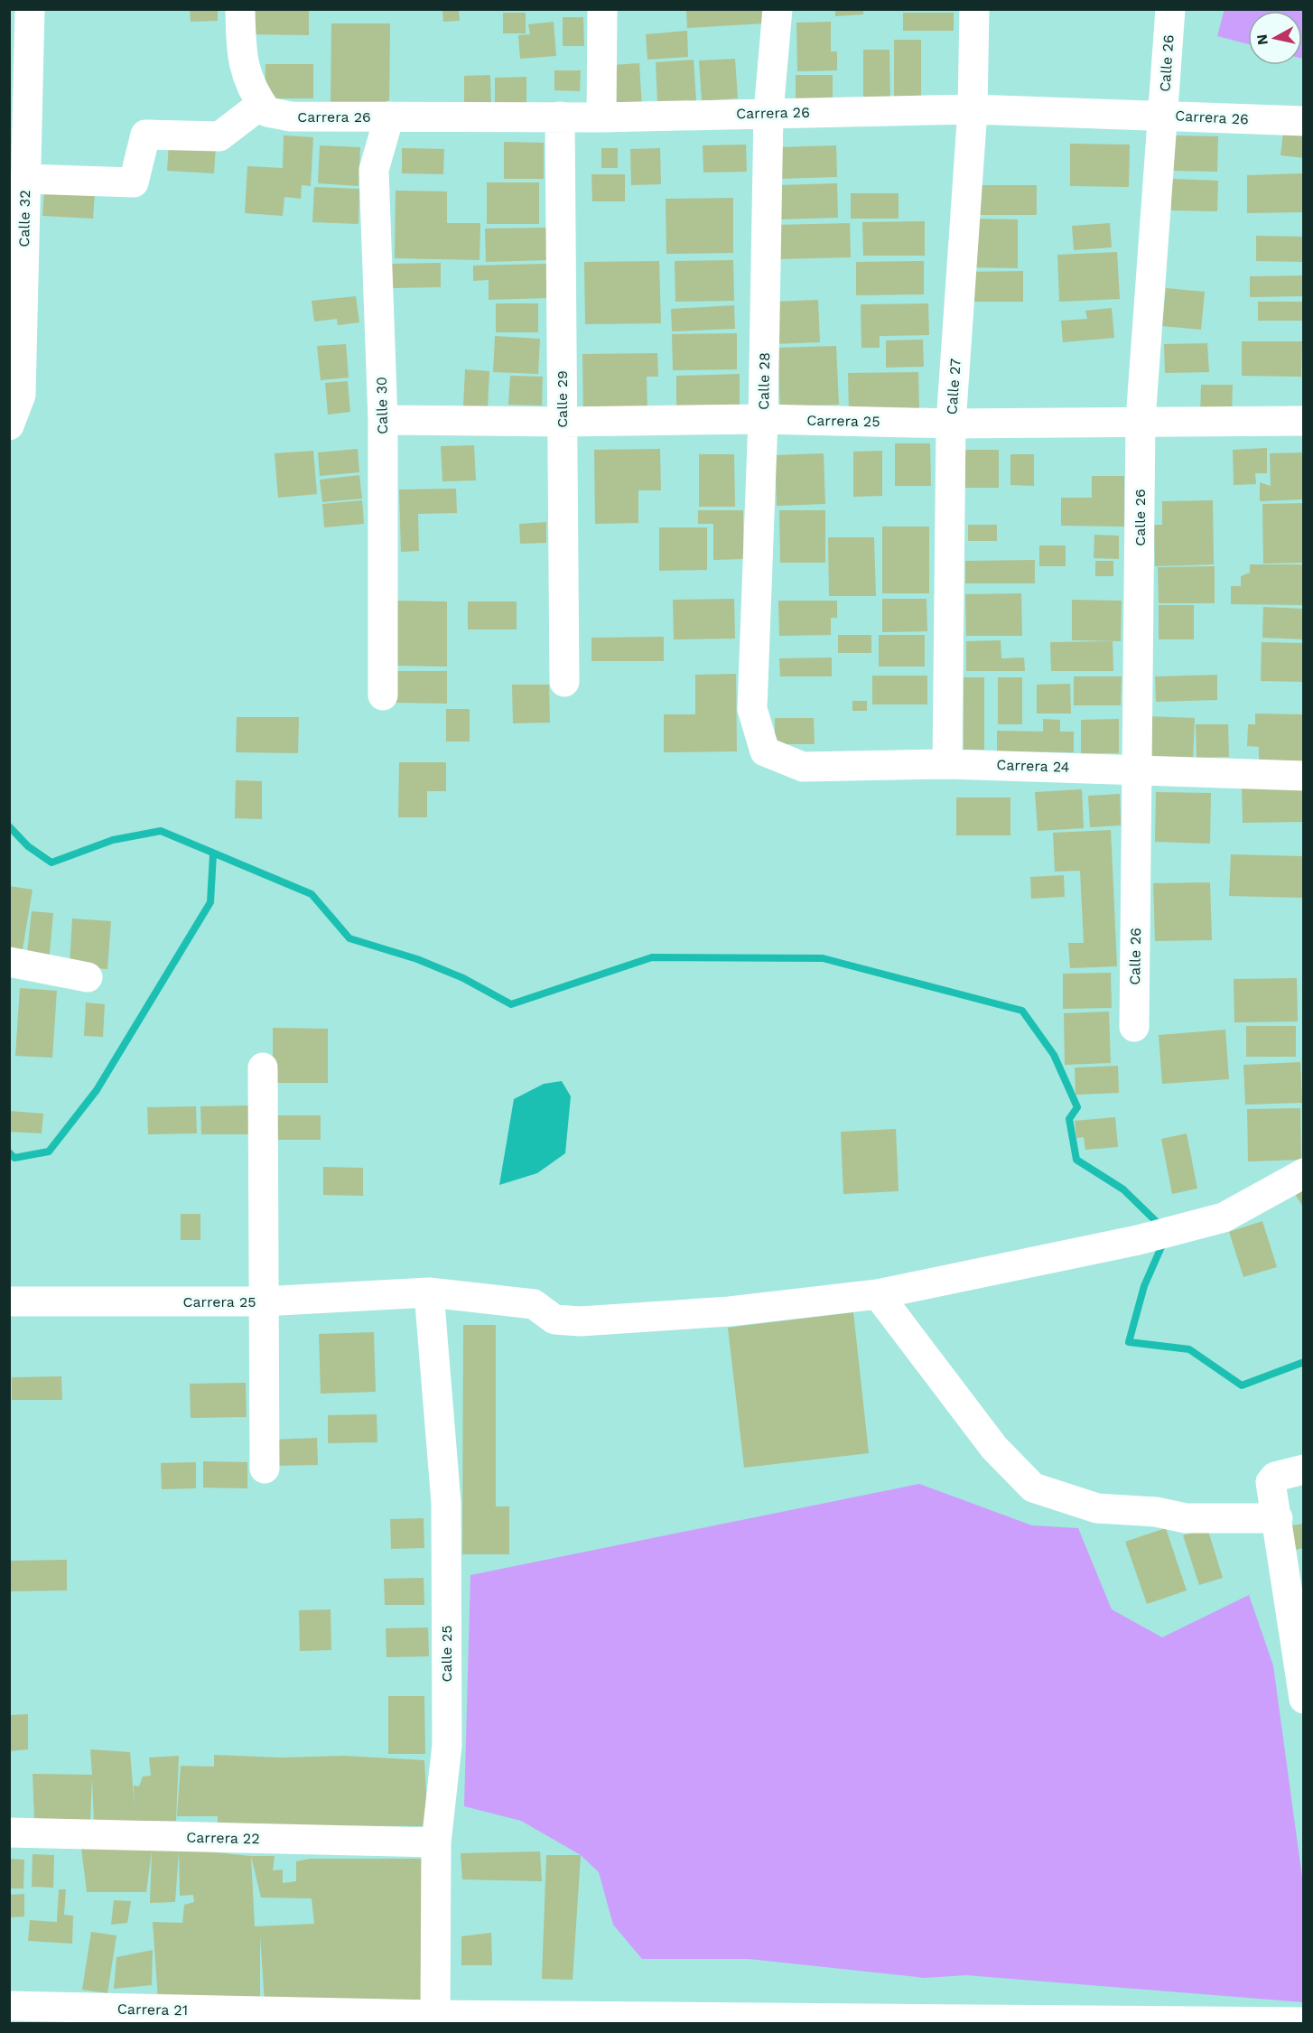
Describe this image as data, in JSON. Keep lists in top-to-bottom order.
{
  "streets": {
    "street": [
      "Calle 26",
      "Carrera 26",
      "Calle 32",
      "Calle 28",
      "Calle 27",
      "Calle 29",
      "Calle 30",
      "Carrera 25",
      "Carrera 24",
      "Calle 25",
      "Carrera 22",
      "Carrera 21"
    ]
  },
  "crossings": [
    ["Calle 26", "Carrera 26"],
    ["Calle 26", "Carrera 25"],
    ["Calle 26", "Carrera 24"],
    ["Carrera 26", "Calle 28"],
    ["Carrera 26", "Calle 27"],
    ["Carrera 26", "Calle 29"],
    ["Carrera 26", "Calle 30"],
    ["Calle 28", "Carrera 25"],
    ["Calle 28", "Carrera 24"],
    ["Calle 27", "Carrera 25"],
    ["Calle 27", "Carrera 24"],
    ["Calle 29", "Carrera 25"],
    ["Calle 30", "Carrera 25"],
    ["Carrera 25", "Calle 25"],
    ["Calle 25", "Carrera 22"],
    ["Calle 25", "Carrera 21"]
  ],
  "north": "left"
}
